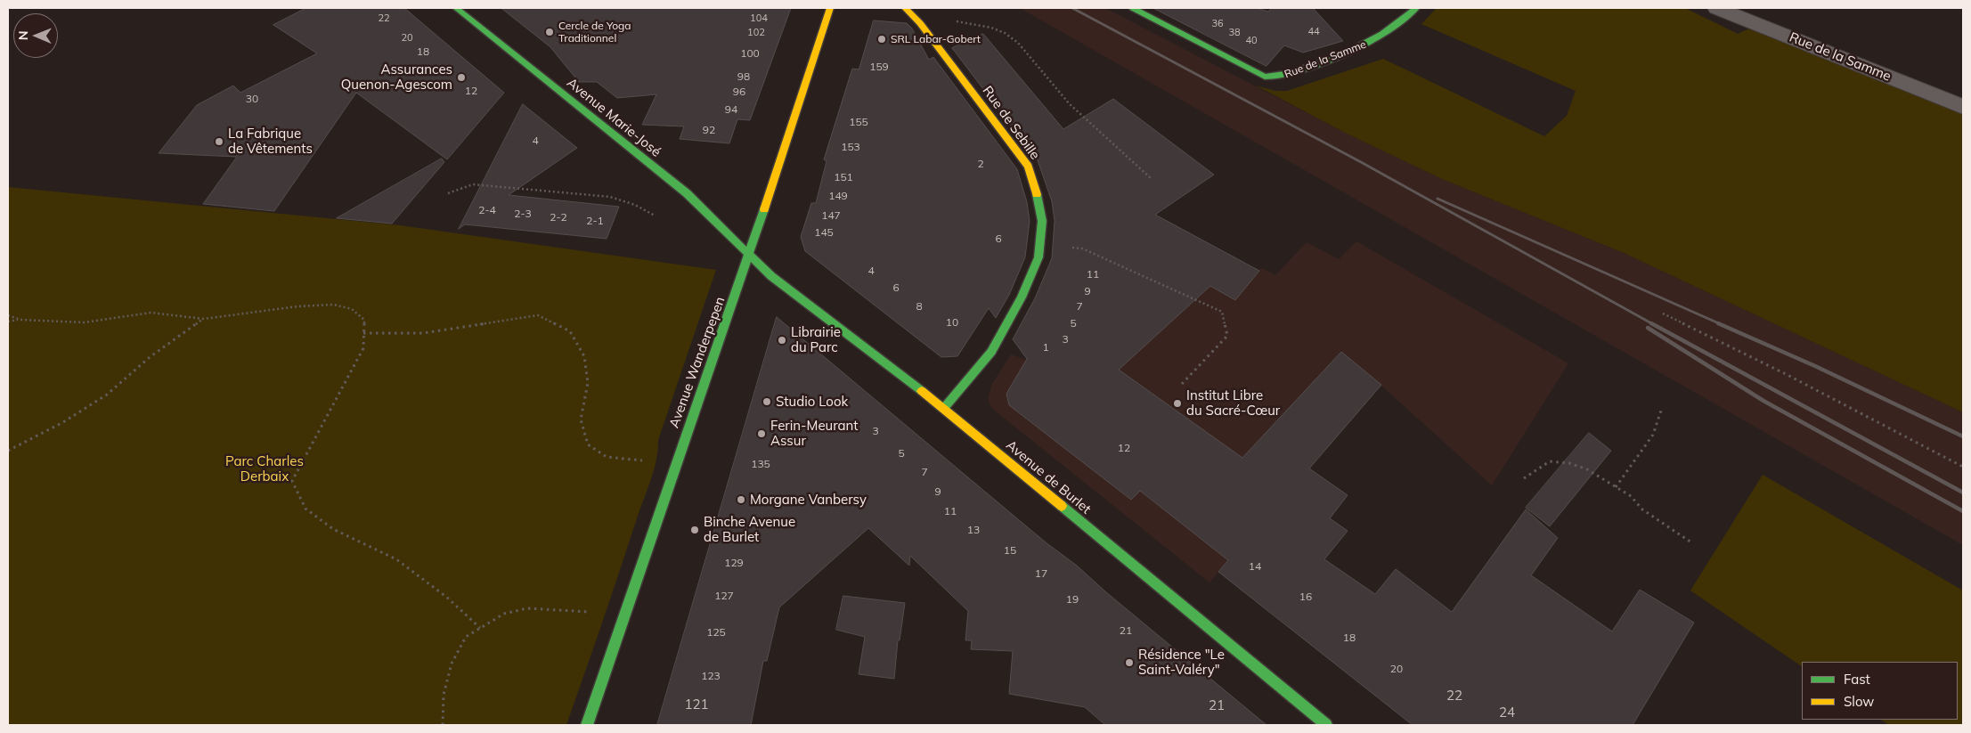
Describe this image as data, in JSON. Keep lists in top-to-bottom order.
{
  "streets": {
    "street": [
      "Rue de la Samme",
      "Avenue Marie-José",
      "Rue de Sebille",
      "Avenue Wanderpepen",
      "Avenue de Burlet"
    ]
  },
  "crossings": [
    ["Avenue Marie-José", "Avenue Wanderpepen"],
    ["Avenue Marie-José", "Avenue de Burlet"],
    ["Rue de Sebille", "Avenue de Burlet"],
    ["Avenue Wanderpepen", "Avenue de Burlet"]
  ],
  "parks": ["Parc Charles Derbaix"],
  "places": [
    "Cercle de Yoga Traditionnel",
    "SRL Labar-Gobert",
    "Assurances Quenon-Agescom",
    "La Fabrique de Vêtements",
    "Librairie du Parc",
    "Studio Look",
    "Institut Libre du Sacré-Cœur",
    "Ferin-Meurant Assur",
    "Morgane Vanbersy",
    "Binche Avenue de Burlet",
    "Résidence \"Le Saint-Valéry\""
  ],
  "house_numbers": [
    "22",
    "104",
    "36",
    "44",
    "102",
    "38",
    "20",
    "40",
    "18",
    "100",
    "159",
    "98",
    "12",
    "96",
    "30",
    "94",
    "155",
    "92",
    "4",
    "153",
    "2",
    "151",
    "149",
    "2-4",
    "2-3",
    "147",
    "2-2",
    "2-1",
    "145",
    "6",
    "4",
    "11",
    "6",
    "9",
    "8",
    "7",
    "10",
    "5",
    "3",
    "1",
    "3",
    "12",
    "5",
    "135",
    "7",
    "9",
    "11",
    "13",
    "15",
    "129",
    "14",
    "17",
    "127",
    "16",
    "19",
    "21",
    "125",
    "18",
    "20",
    "123",
    "22",
    "121",
    "21",
    "24"
  ],
  "legend": ["Fast", "Slow"],
  "north": "left"
}
